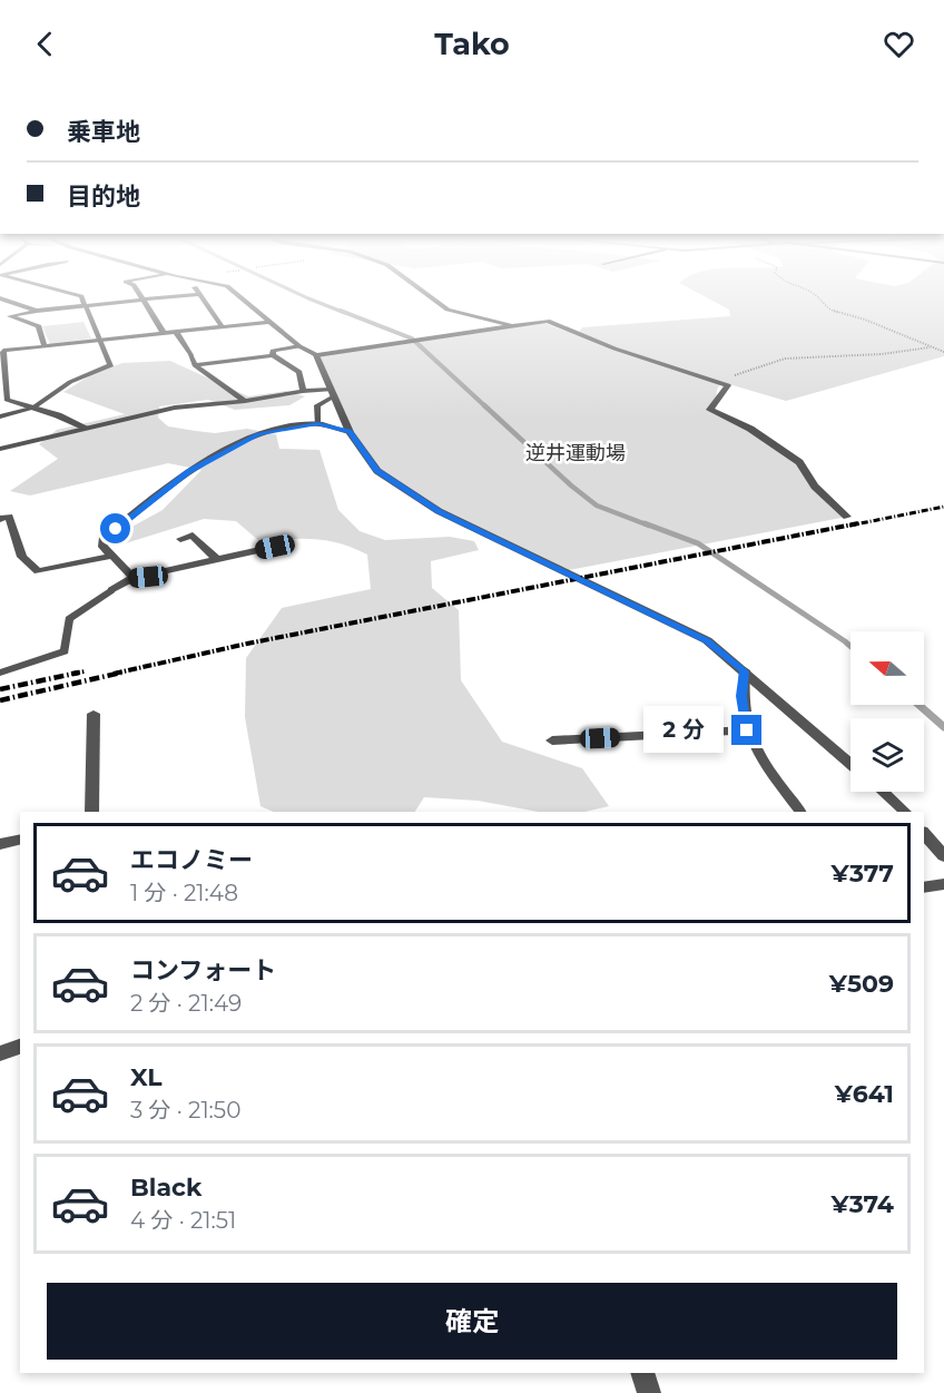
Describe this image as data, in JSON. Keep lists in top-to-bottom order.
{
  "parks": ["逆井運動場"],
  "north": "left",
  "page": {
    "header": "Tako",
    "banner": ["乗車地", "目的地"],
    "bubble": "2 分",
    "list": [
      {
        "name": "エコノミー",
        "note": "1 分 · 21:48",
        "value": "¥377"
      },
      {
        "name": "コンフォート",
        "note": "2 分 · 21:49",
        "value": "¥509"
      },
      {
        "name": "XL",
        "note": "3 分 · 21:50",
        "value": "¥641"
      },
      {
        "name": "Black",
        "note": "4 分 · 21:51",
        "value": "¥374"
      }
    ],
    "buttons": "確定"
  }
}
